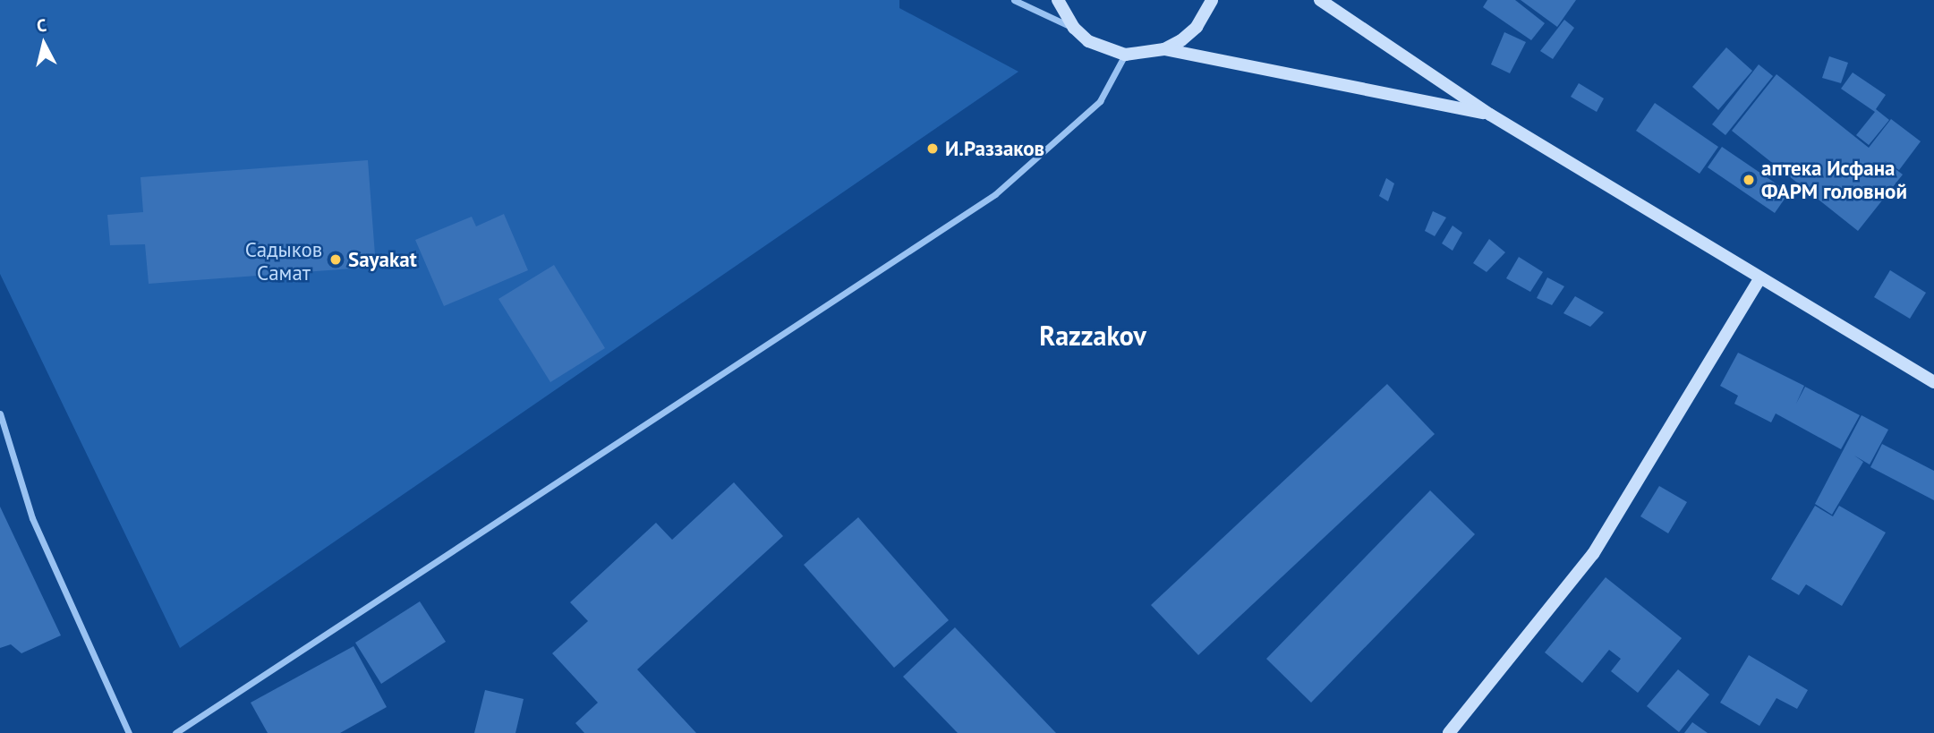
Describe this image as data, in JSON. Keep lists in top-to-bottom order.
{
  "districts": ["Razzakov"],
  "parks": ["Садыков Самат"],
  "places": ["И.Раззаков", "аптека Исфана ФАРМ головной", "Sayakat"],
  "north": "top"
}
